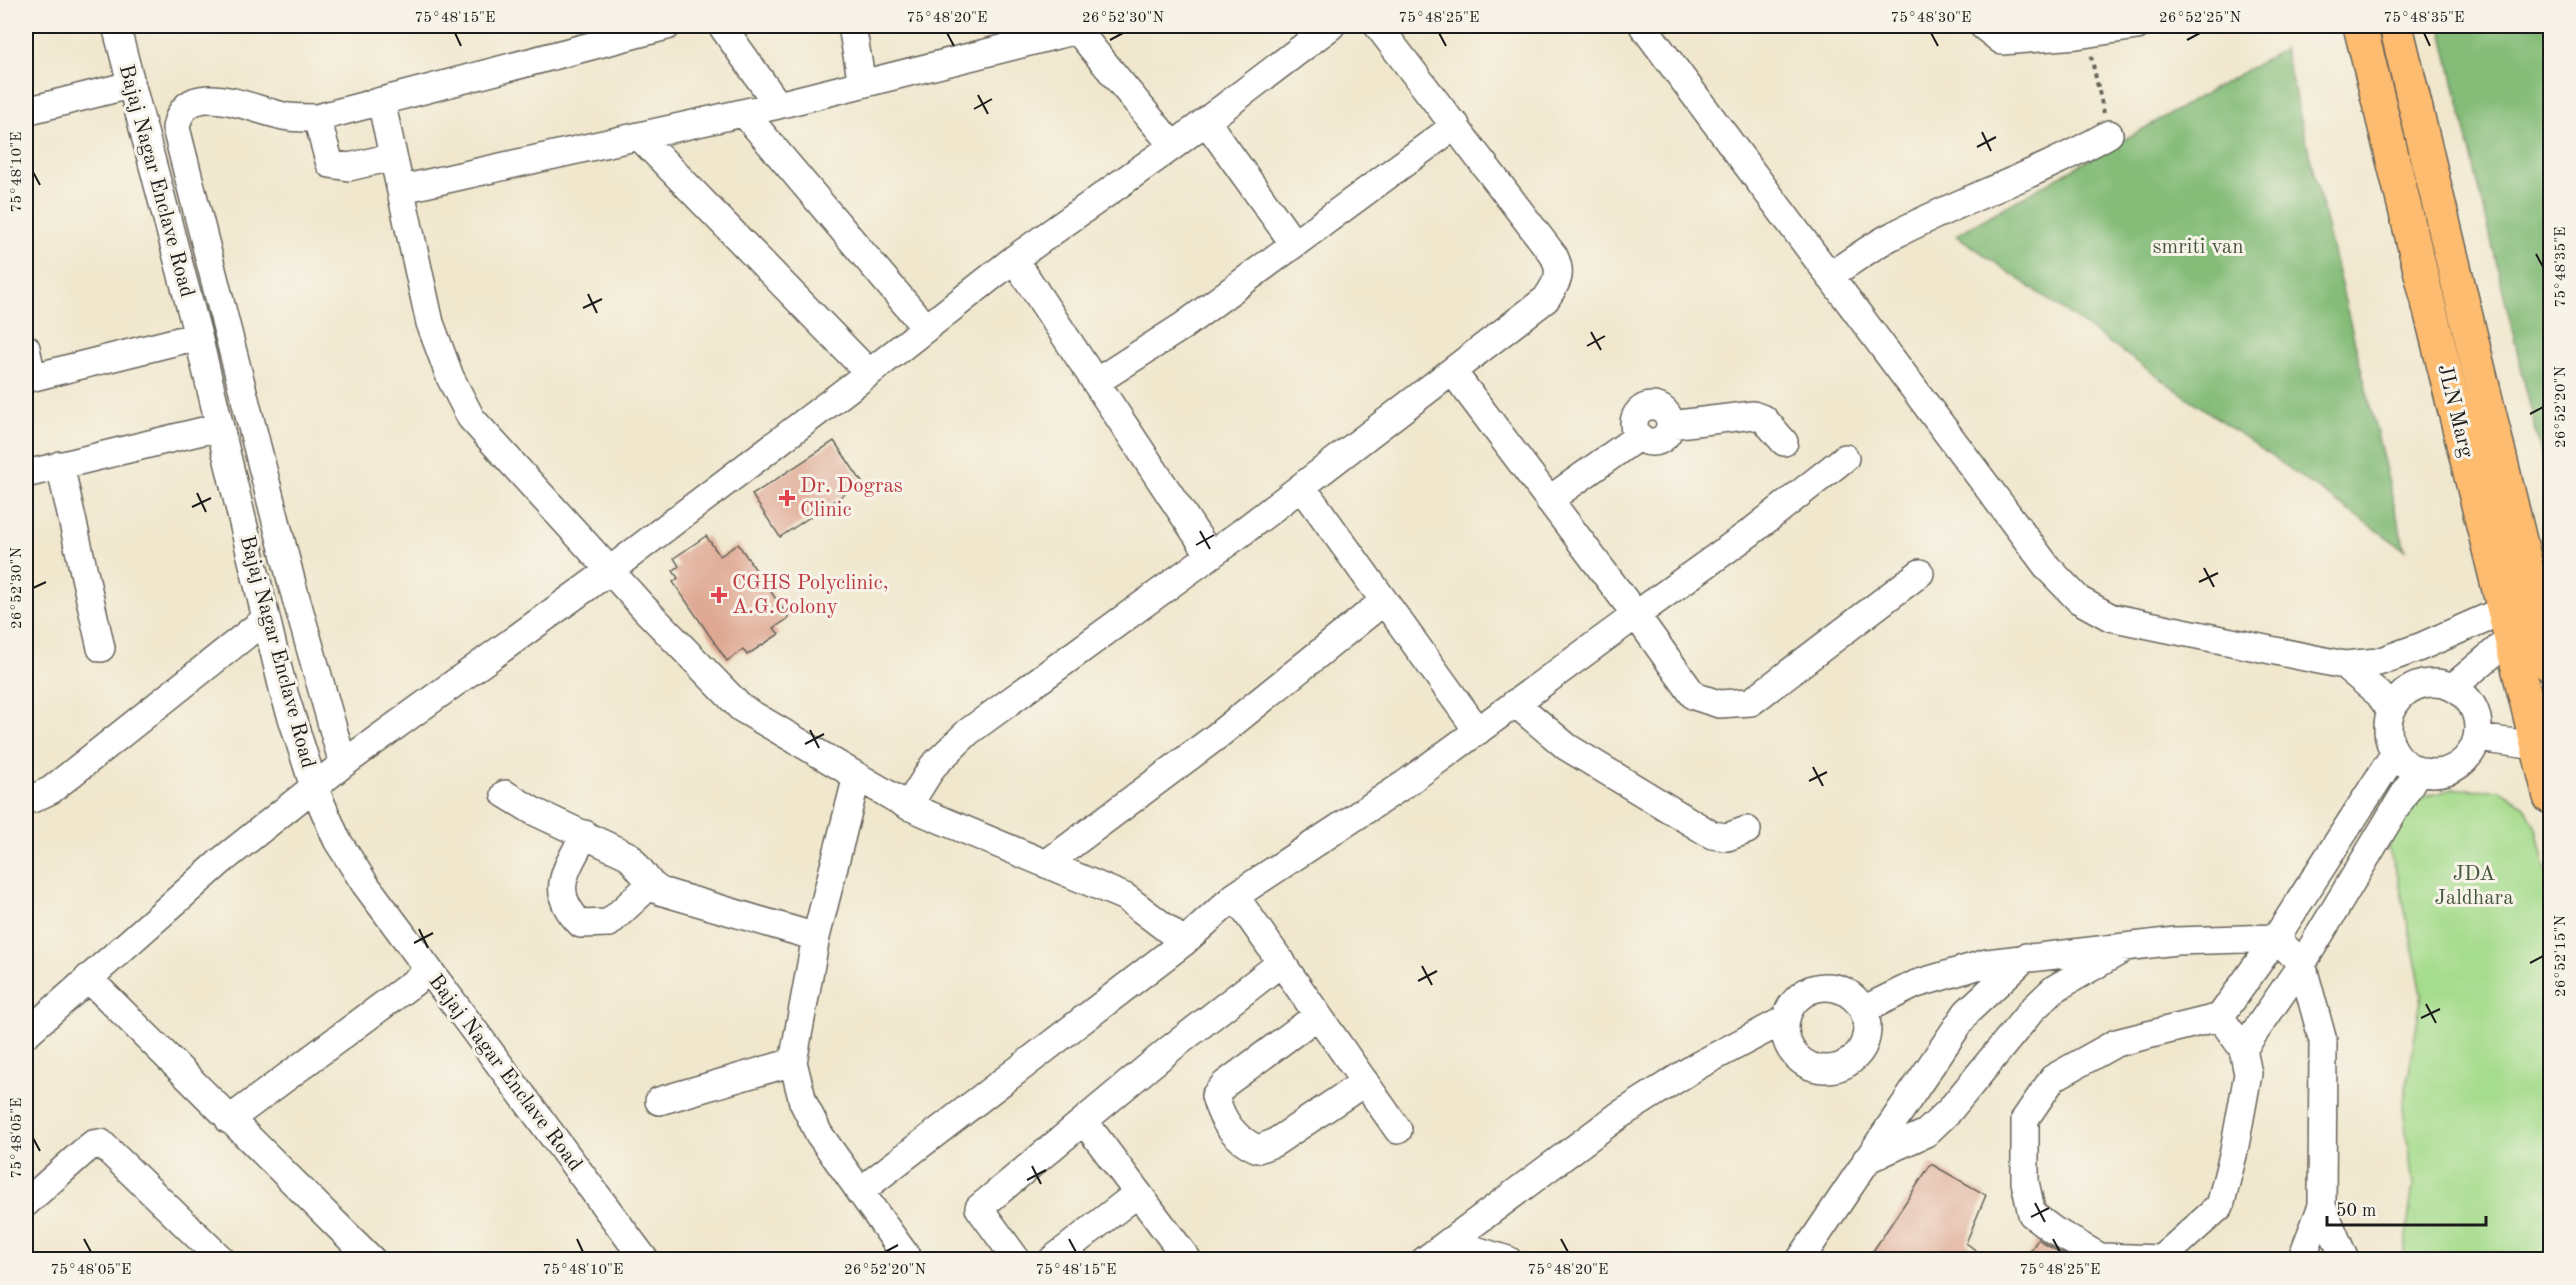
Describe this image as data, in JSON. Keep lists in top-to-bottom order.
{
  "streets": {
    "main road": ["JLN Marg"],
    "street": ["Bajaj Nagar Enclave Road"]
  },
  "parks": ["smriti van", "JDA Jaldhara"],
  "places": {
    "health": ["Dr. Dogras Clinic", "CGHS Polyclinic, A.G.Colony"]
  },
  "scale_bar": "50 m",
  "coordinates": [
    "75°48'15\"E",
    "75°48'20\"E",
    "26°52'30\"N",
    "75°48'25\"E",
    "75°48'30\"E",
    "26°52'25\"N",
    "75°48'35\"E",
    "75°48'10\"E",
    "26°52'20\"N",
    "26°52'15\"N",
    "75°48'05\"E"
  ]
}
